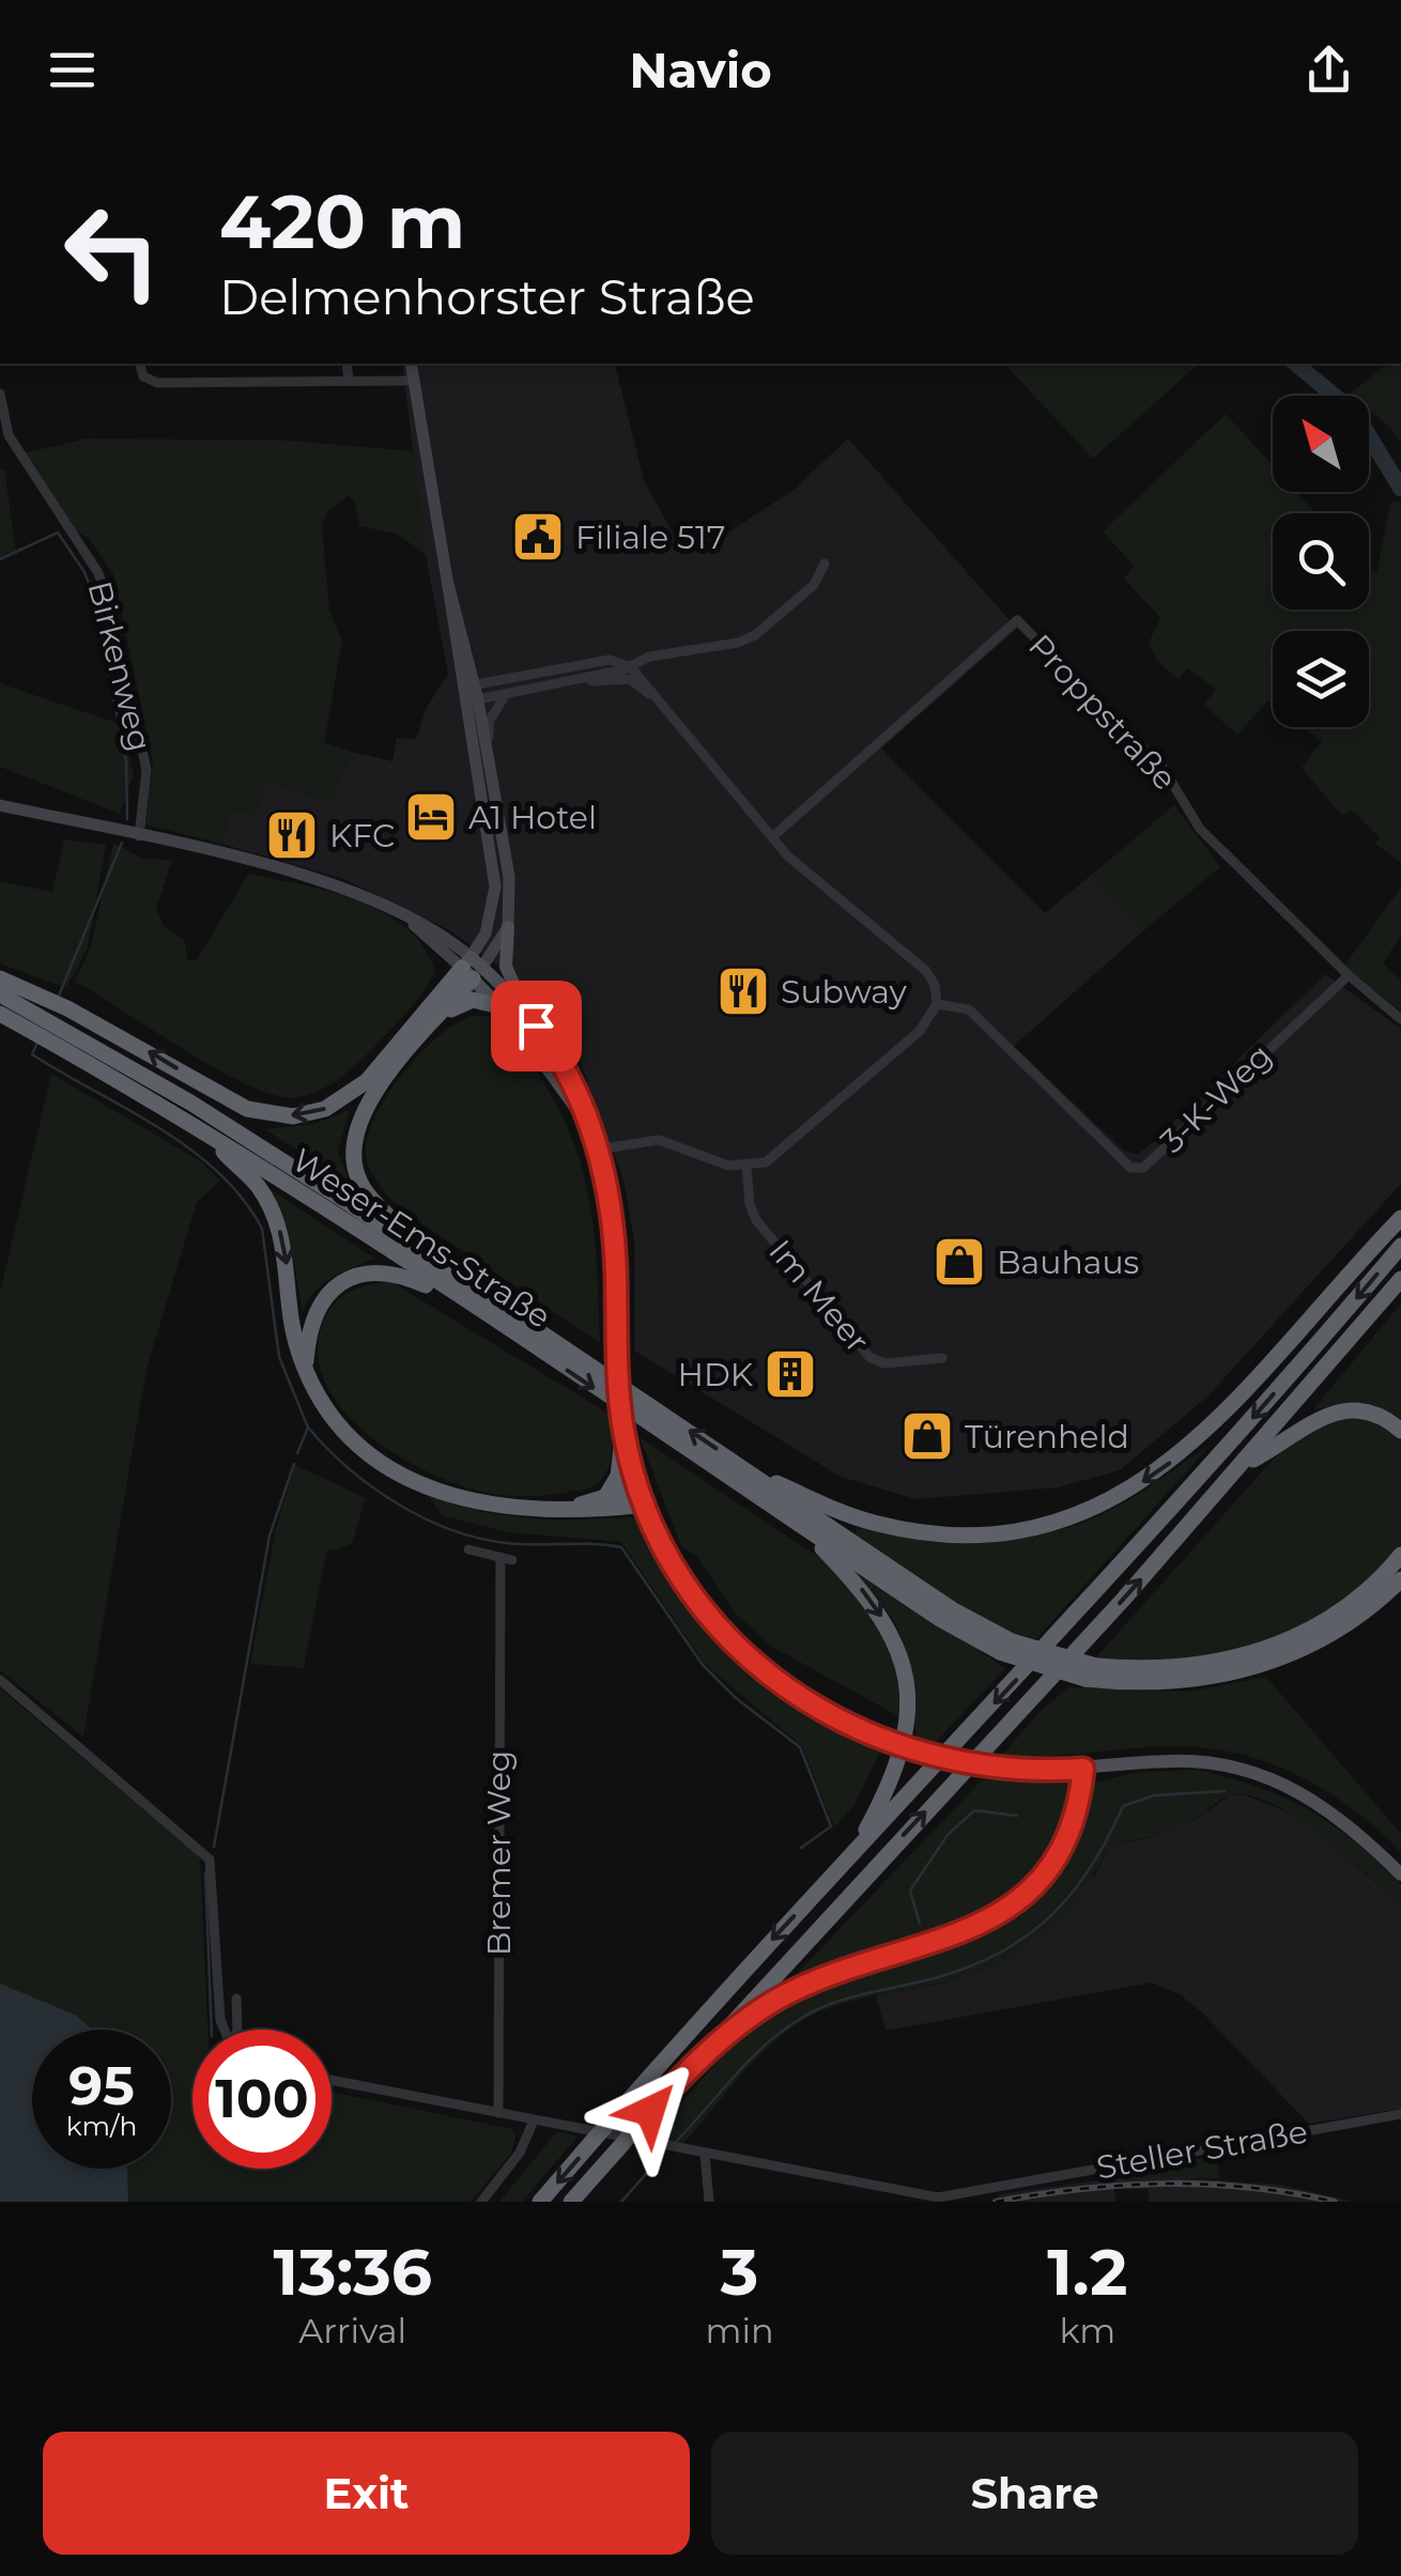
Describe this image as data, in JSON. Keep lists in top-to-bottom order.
{
  "streets": {
    "highway": ["Weser-Ems-Straße"],
    "street": [
      "Birkenweg",
      "Proppstraße",
      "3-K-Weg",
      "Im Meer",
      "Bremer Weg",
      "Steller Straße"
    ]
  },
  "crossings": [
    ["Proppstraße", "3-K-Weg"]
  ],
  "places": {
    "public building": ["Filiale 517"],
    "hotel": ["A1 Hotel"],
    "restaurant": ["KFC", "Subway"],
    "shop": ["Bauhaus", "Türenheld"],
    "building": ["HDK"]
  },
  "north": "top left",
  "page": {
    "header": "Navio",
    "turn": ["420 m", "Delmenhorster Straße"],
    "speed": "95 km/h",
    "limit": "100",
    "eta": [
      "13:36",
      "Arrival",
      "3",
      "min",
      "1.2",
      "km"
    ],
    "buttons": ["Exit", "Share"]
  }
}
